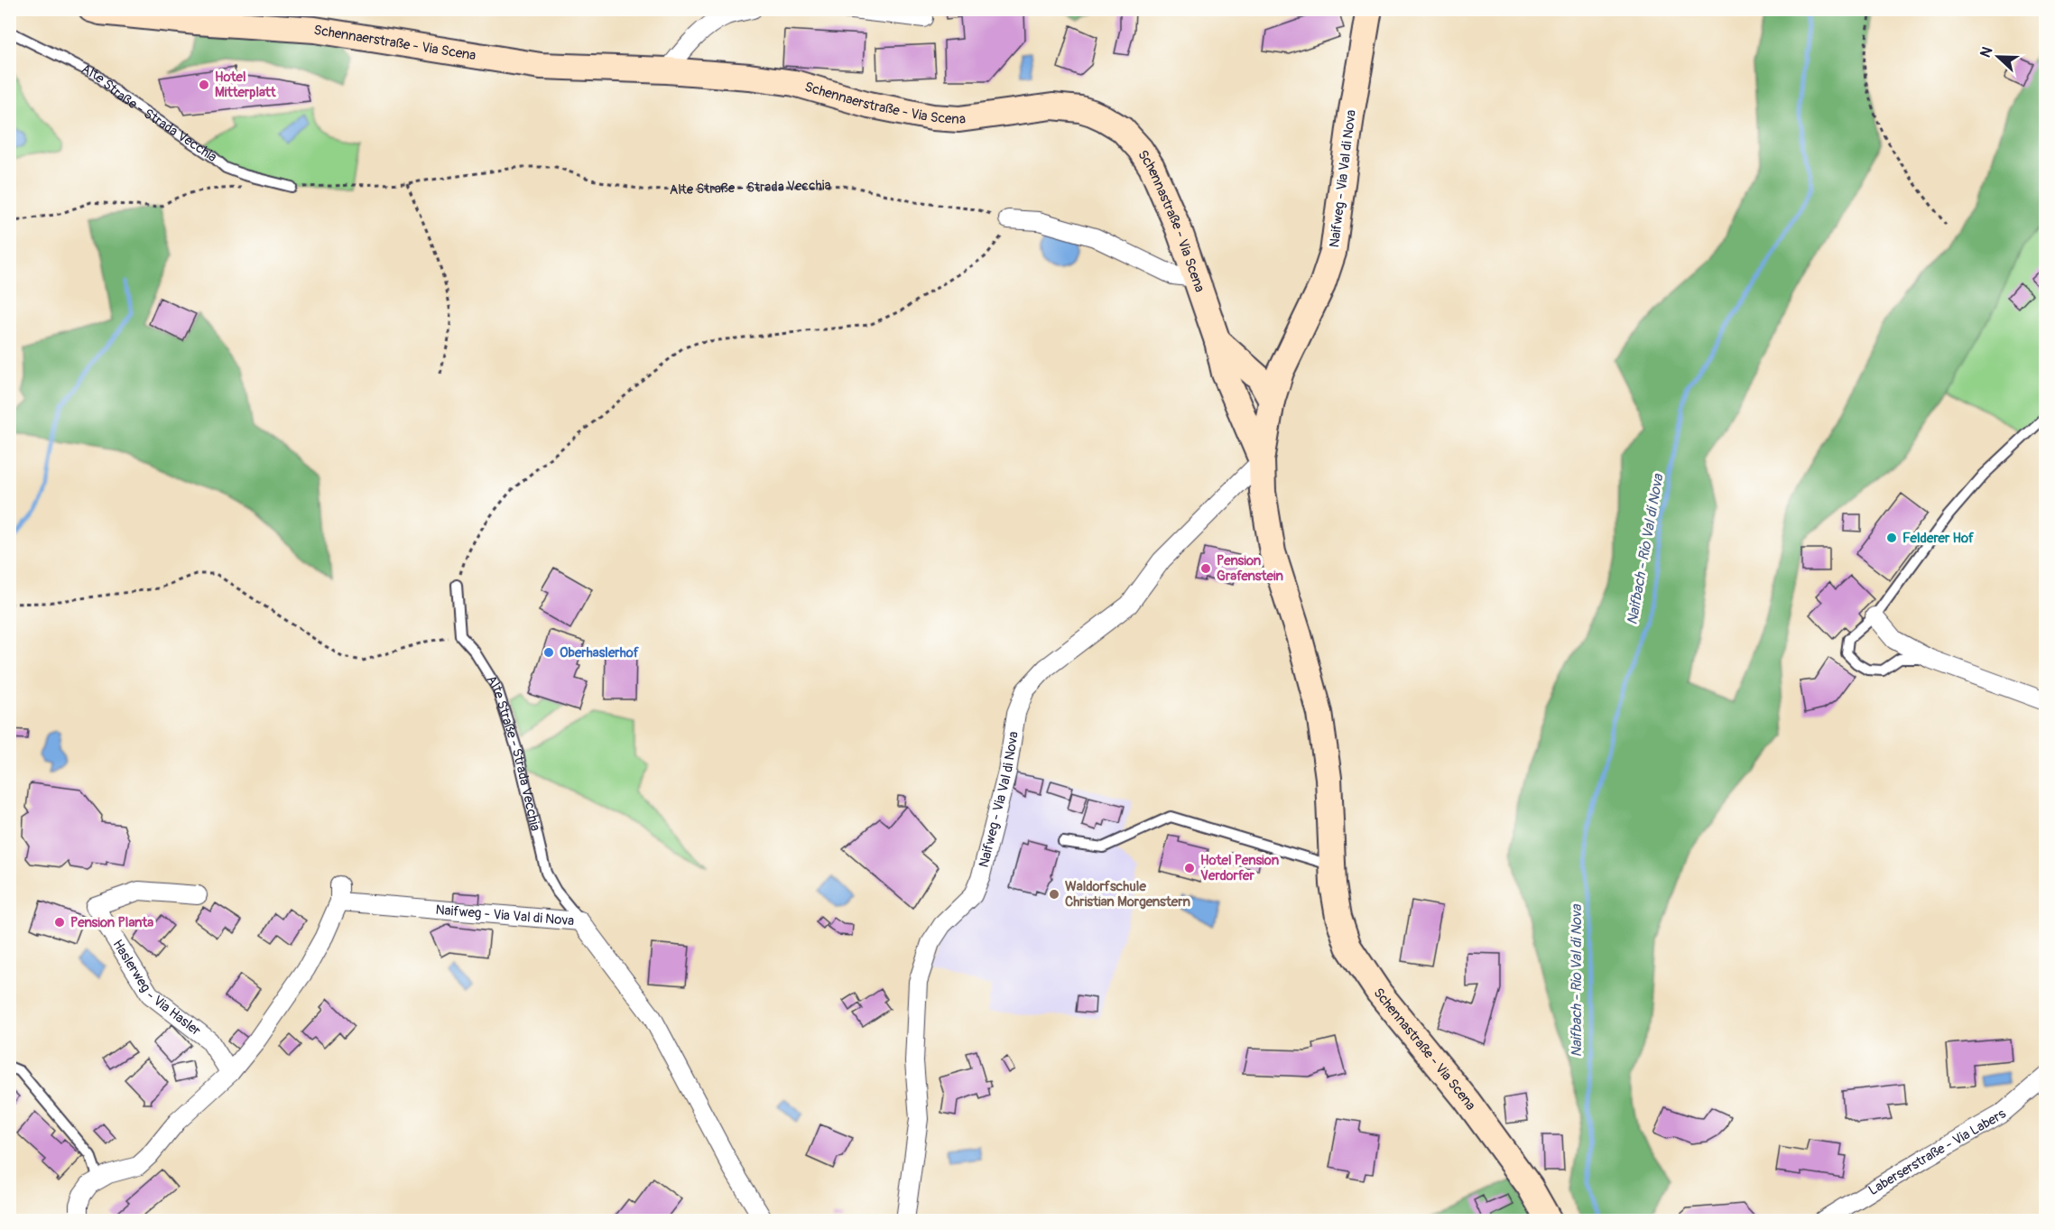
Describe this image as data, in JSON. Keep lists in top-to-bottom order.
{
  "streets": {
    "street": [
      "Schennaerstraße - Via Scena",
      "Naifweg - Via Val di Nova",
      "Schennastraße - Via Scena",
      "Haslerweg - Via Hasler",
      "Laberserstraße - Via Labers"
    ],
    "lane": ["Alte Straße - Strada Vecchia"]
  },
  "crossings": [
    ["Schennaerstraße - Via Scena", "Schennastraße - Via Scena"],
    ["Alte Straße - Strada Vecchia", "Naifweg - Via Val di Nova"],
    ["Naifweg - Via Val di Nova", "Schennastraße - Via Scena"],
    ["Naifweg - Via Val di Nova", "Haslerweg - Via Hasler"]
  ],
  "water": ["Naifbach - Rio Val di Nova"],
  "places": [
    "Hotel Mitterplatt",
    "Felderer Hof",
    "Pension Grafenstein",
    "Oberhaslerhof",
    "Hotel Pension Verdorfer",
    "Waldorfschule Christian Morgenstern",
    "Pension Planta"
  ],
  "north": "left"
}
